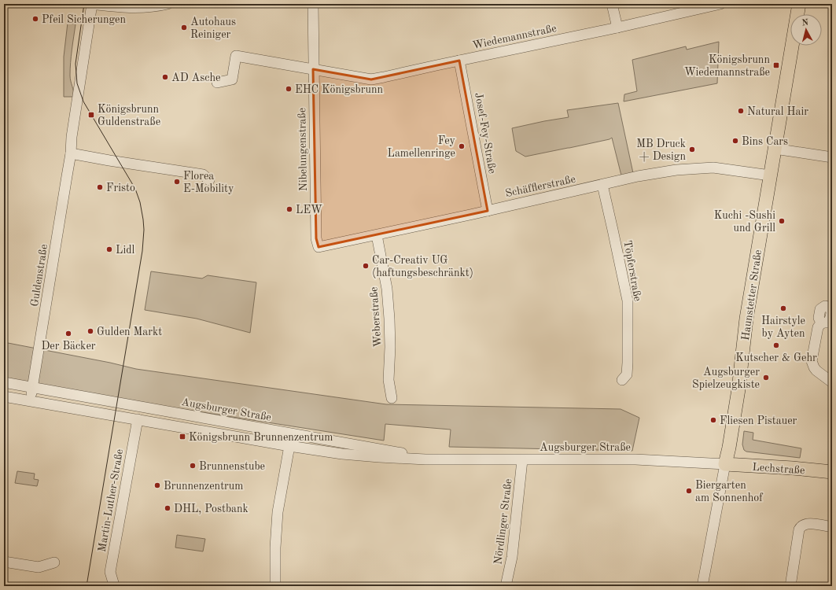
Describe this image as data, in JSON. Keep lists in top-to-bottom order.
{
  "streets": {
    "main road": ["Haunstetter Straße", "Lechstraße"],
    "street": [
      "Wiedemannstraße",
      "Josef-Fey-Straße",
      "Nibelungenstraße",
      "Schäfflerstraße",
      "Töpferstraße",
      "Guldenstraße",
      "Weberstraße",
      "Augsburger Straße",
      "Martin-Luther-Straße",
      "Nördlinger Straße"
    ]
  },
  "crossings": [
    ["Wiedemannstraße", "Josef-Fey-Straße"],
    ["Wiedemannstraße", "Nibelungenstraße"],
    ["Josef-Fey-Straße", "Schäfflerstraße"],
    ["Nibelungenstraße", "Schäfflerstraße"],
    ["Schäfflerstraße", "Töpferstraße"],
    ["Schäfflerstraße", "Haunstetter Straße"],
    ["Schäfflerstraße", "Weberstraße"],
    ["Guldenstraße", "Augsburger Straße"],
    ["Haunstetter Straße", "Augsburger Straße"],
    ["Haunstetter Straße", "Lechstraße"],
    ["Augsburger Straße", "Lechstraße"],
    ["Augsburger Straße", "Martin-Luther-Straße"],
    ["Augsburger Straße", "Nördlinger Straße"]
  ],
  "places": {
    "other": [
      "Pfeil Sicherungen",
      "Autohaus Reiniger",
      "AD Asche",
      "EHC Königsbrunn",
      "Natural Hair",
      "Bins Cars",
      "Fey Lamellenringe",
      "MB Druck + Design",
      "Florea E-Mobility",
      "Fristo",
      "LEW",
      "Kuchi -Sushi und Grill",
      "Lidl",
      "Car-Creativ UG (haftungsbeschränkt)",
      "Hairstyle by Ayten",
      "Gulden Markt",
      "Der Bäcker",
      "Kutscher & Gehr",
      "Augsburger Spielzeugkiste",
      "Fliesen Pistauer",
      "Brunnenstube",
      "Brunnenzentrum",
      "Biergarten am Sonnenhof",
      "DHL, Postbank"
    ],
    "transit": ["Königsbrunn Wiedemannstraße", "Königsbrunn Guldenstraße", "Königsbrunn Brunnenzentrum"]
  },
  "north": "top"
}
